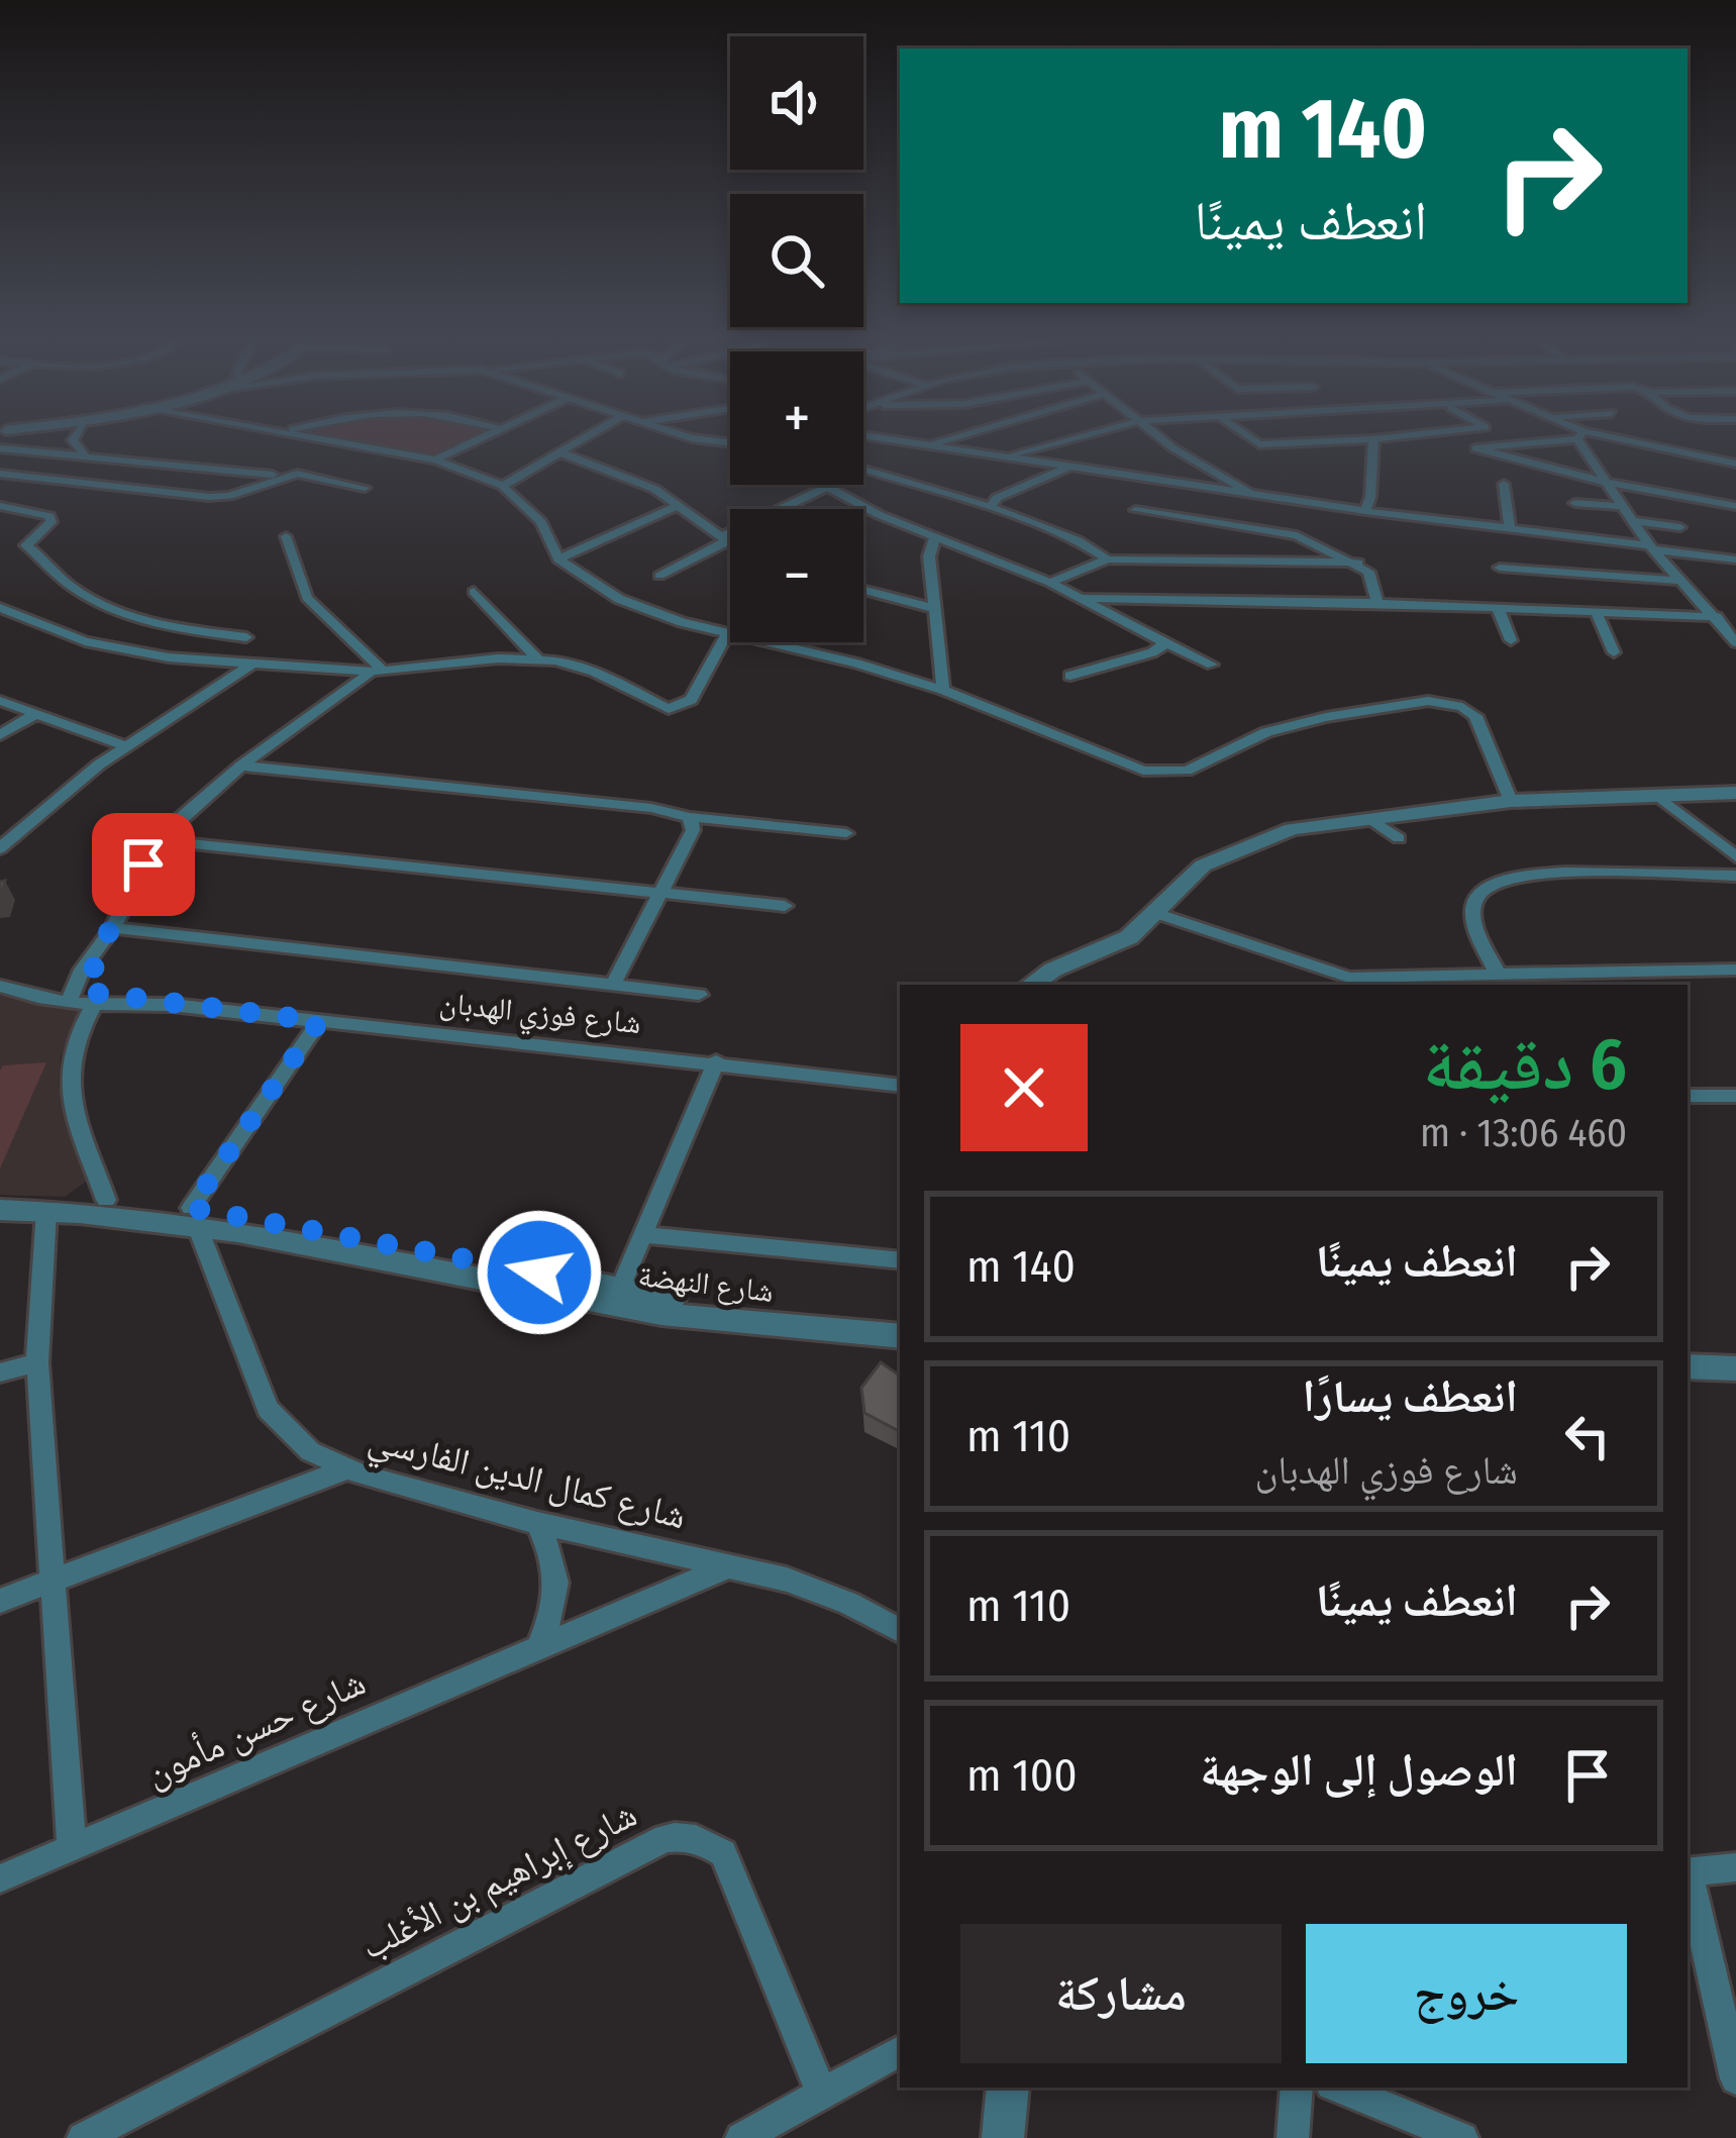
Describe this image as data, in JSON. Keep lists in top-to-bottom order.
{
  "streets": {
    "street": [
      "شارع فوزي الهدبان",
      "شارع النهضة",
      "شارع كمال الدين الفارسي",
      "شارع حسن مأمون",
      "شارع إبراهيم بن الأغلب"
    ]
  },
  "crossings": [
    ["شارع النهضة", "شارع كمال الدين الفارسي"],
    ["شارع كمال الدين الفارسي", "شارع حسن مأمون"]
  ],
  "page": {
    "map_buttons": ["+", "−"],
    "turn": ["140 m", "انعطف يمينًا"],
    "heading": ["6 دقيقة", "460 m · 13:06"],
    "list": [
      {
        "name": "انعطف يمينًا",
        "value": "140 m"
      },
      {
        "name": "انعطف يسارًا",
        "note": "شارع فوزي الهدبان",
        "value": "110 m"
      },
      {
        "name": "انعطف يمينًا",
        "value": "110 m"
      },
      {
        "name": "الوصول إلى الوجهة",
        "value": "100 m"
      }
    ],
    "buttons": ["خروج", "مشاركة"]
  }
}
